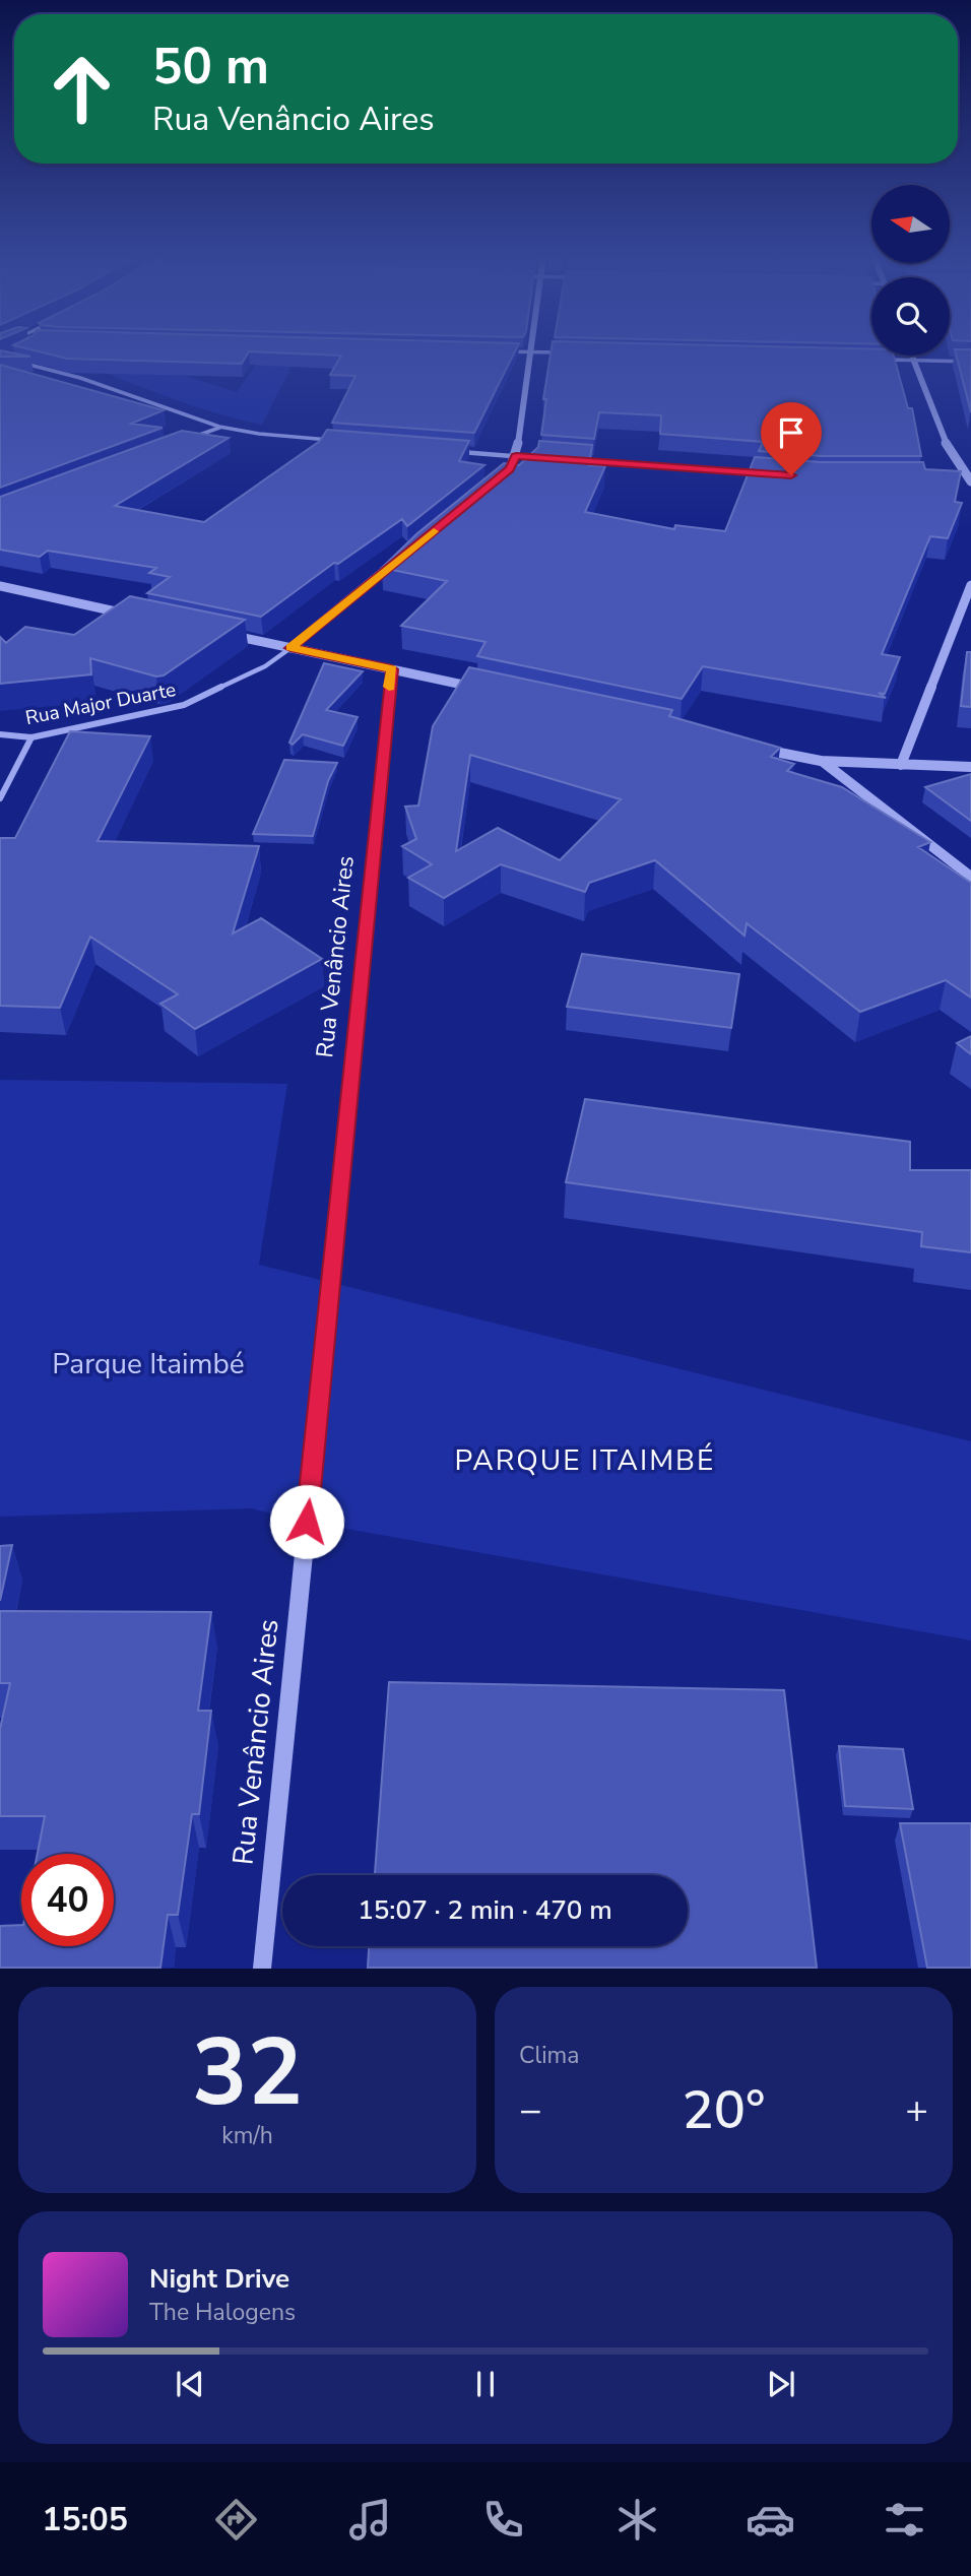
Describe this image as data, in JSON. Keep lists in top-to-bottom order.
{
  "streets": {
    "street": ["Rua Major Duarte", "Rua Venâncio Aires"]
  },
  "districts": ["PARQUE ITAIMBÉ"],
  "parks": ["Parque Itaimbé"],
  "north": "left",
  "page": {
    "turn": ["50 m", "Rua Venâncio Aires"],
    "limit": "40",
    "trip": "15:07 · 2 min · 470 m",
    "tile": [
      ["32", "km/h"],
      "Clima"
    ],
    "heat": ["−", "20°", "+"],
    "song": ["Night Drive", "The Halogens"],
    "tabs": "15:05"
  }
}
